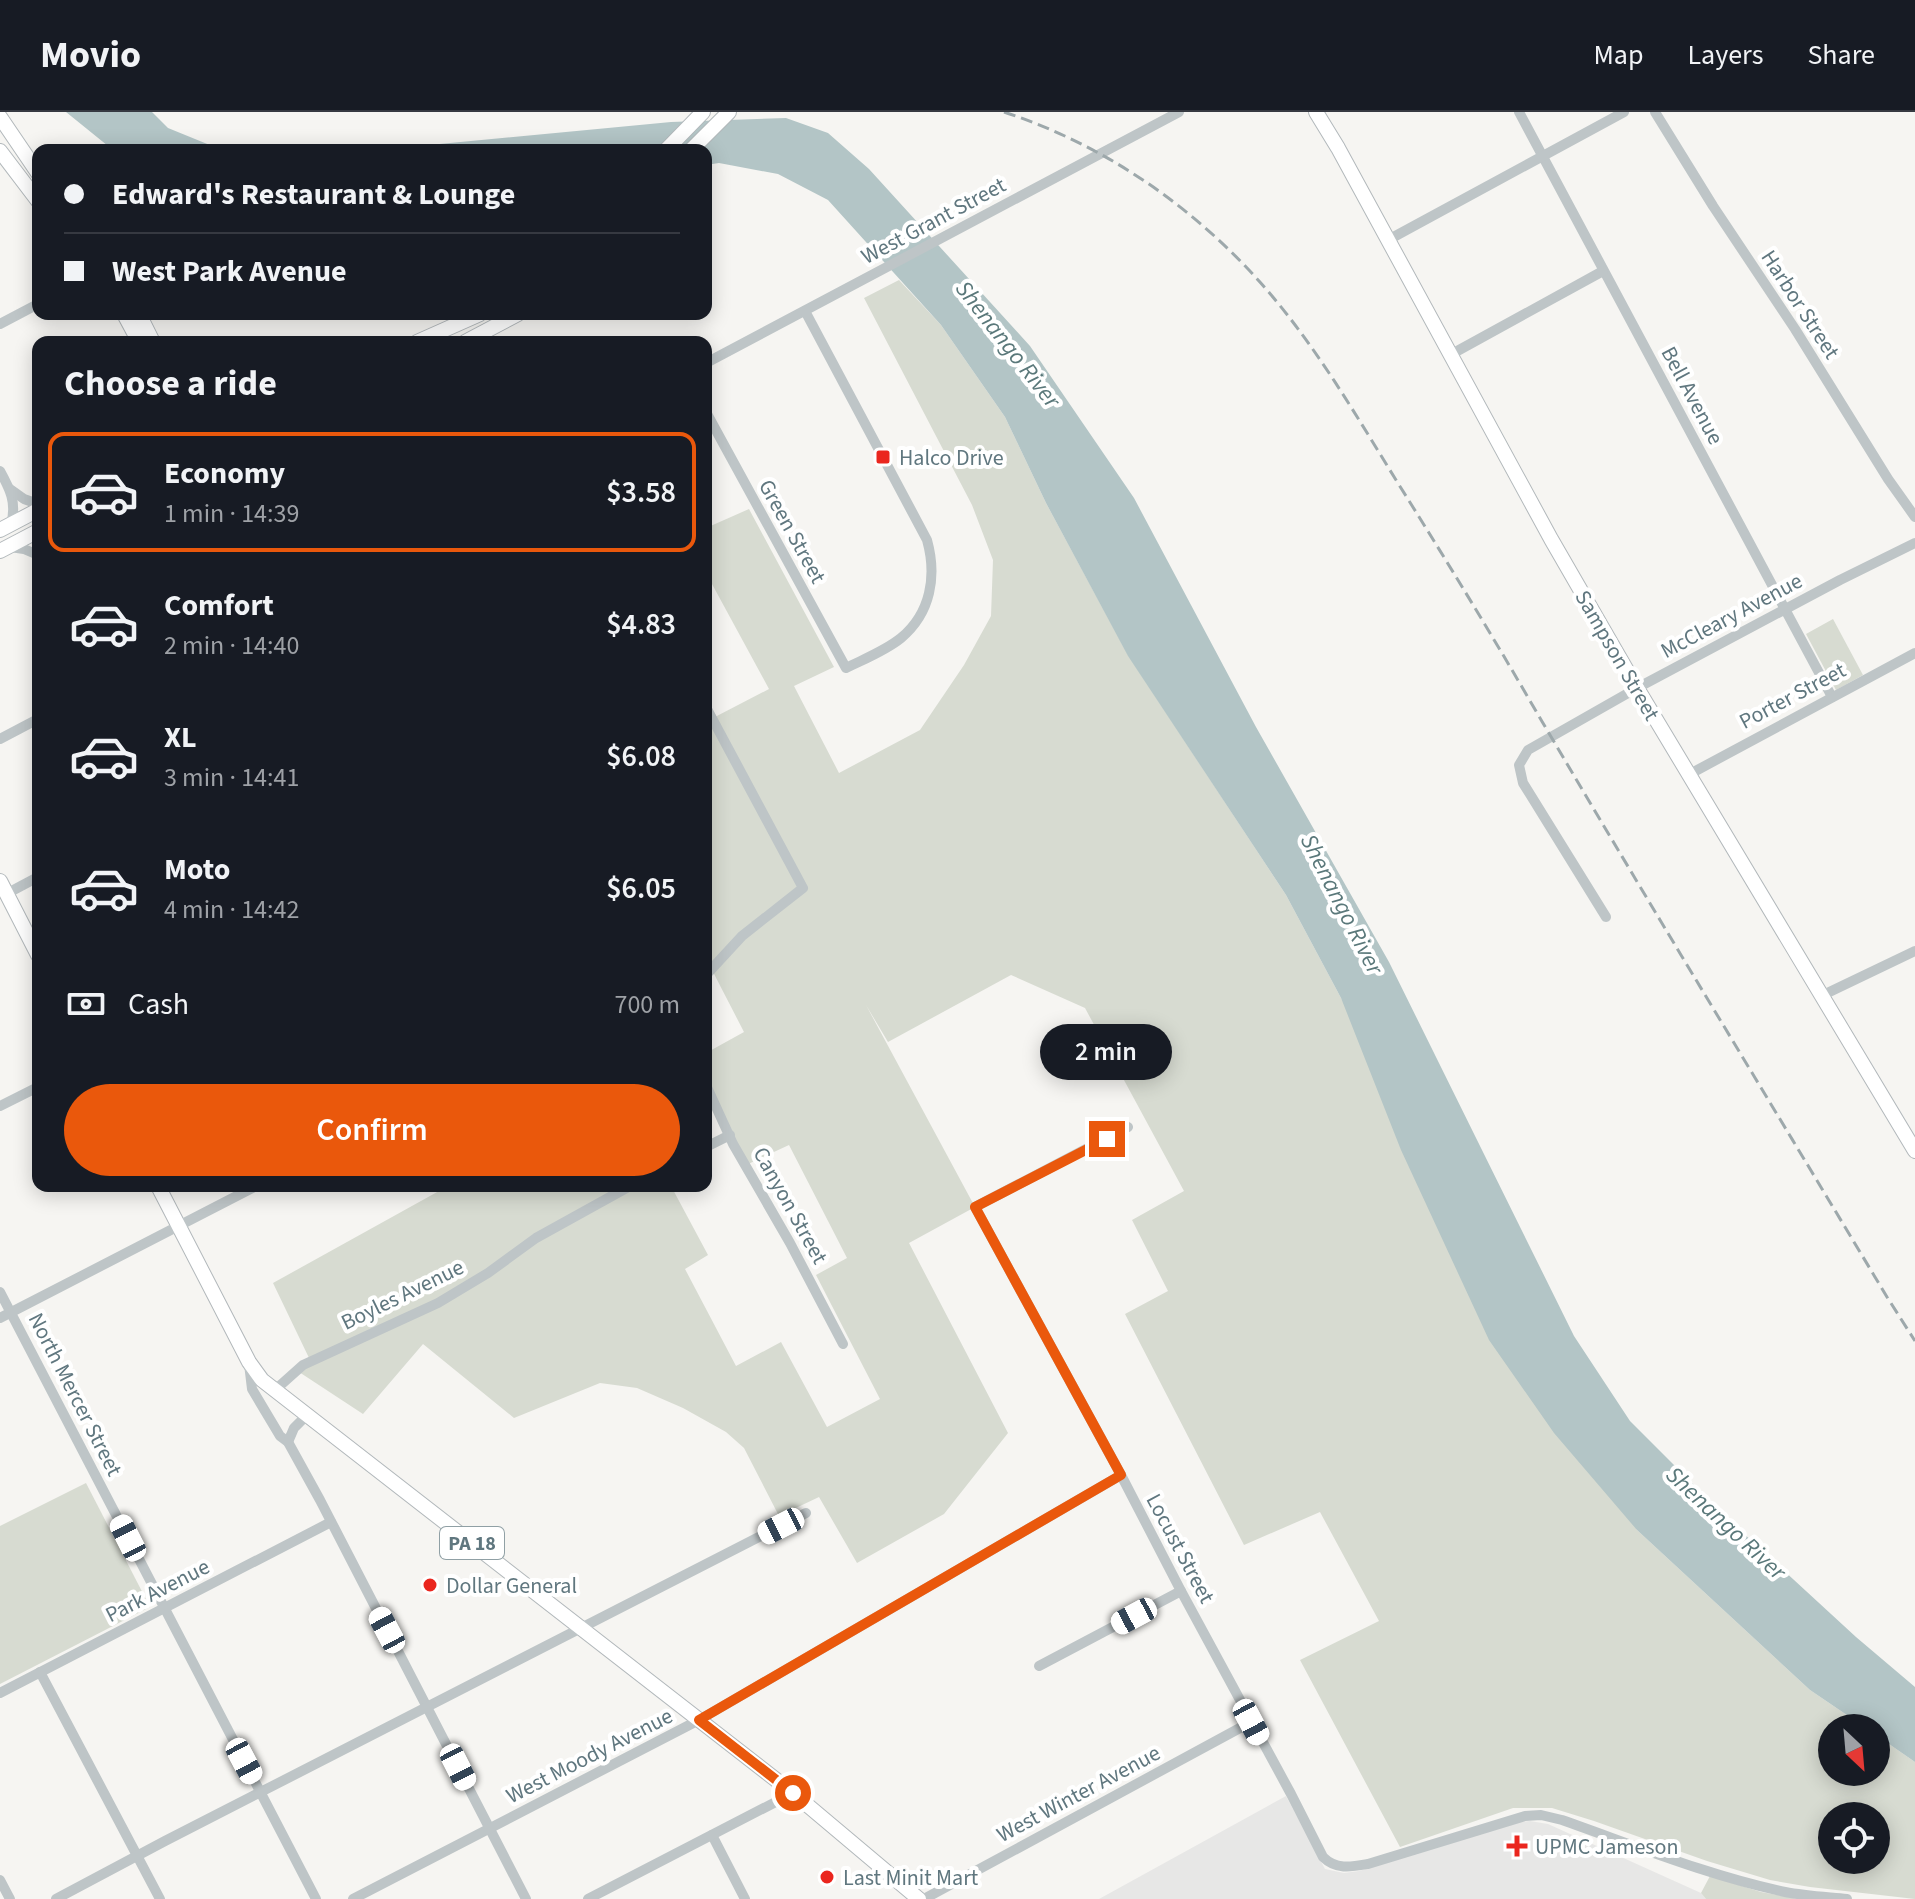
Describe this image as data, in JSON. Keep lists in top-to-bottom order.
{
  "streets": {
    "main road": ["Sampson Street", "PA 18"],
    "street": [
      "West Grant Street",
      "Harbor Street",
      "Bell Avenue",
      "Green Street",
      "McCleary Avenue",
      "Porter Street",
      "Canyon Street",
      "Boyles Avenue",
      "North Mercer Street",
      "Locust Street",
      "Park Avenue",
      "West Moody Avenue",
      "West Winter Avenue"
    ]
  },
  "crossings": [
    ["West Grant Street", "Green Street"],
    ["Bell Avenue", "McCleary Avenue"],
    ["Bell Avenue", "Porter Street"],
    ["McCleary Avenue", "Sampson Street"],
    ["Sampson Street", "Porter Street"],
    ["Boyles Avenue", "PA 18"],
    ["North Mercer Street", "Park Avenue"],
    ["PA 18", "West Moody Avenue"],
    ["PA 18", "West Winter Avenue"],
    ["Locust Street", "West Moody Avenue"],
    ["Locust Street", "West Winter Avenue"]
  ],
  "water": ["Shenango River"],
  "places": {
    "transit": ["Halco Drive"],
    "other": ["Dollar General", "Last Minit Mart"],
    "health": ["UPMC Jameson"]
  },
  "north": "bottom right",
  "page": {
    "header": "Movio",
    "nav": ["Map", "Layers", "Share"],
    "banner": ["Edward's Restaurant & Lounge", "West Park Avenue"],
    "heading": "Choose a ride",
    "list": [
      {
        "name": "Economy",
        "note": "1 min · 14:39",
        "value": "$3.58"
      },
      {
        "name": "Comfort",
        "note": "2 min · 14:40",
        "value": "$4.83"
      },
      {
        "name": "XL",
        "note": "3 min · 14:41",
        "value": "$6.08"
      },
      {
        "name": "Moto",
        "note": "4 min · 14:42",
        "value": "$6.05"
      }
    ],
    "pay": ["Cash", "700 m"],
    "bubble": "2 min",
    "buttons": "Confirm"
  }
}
